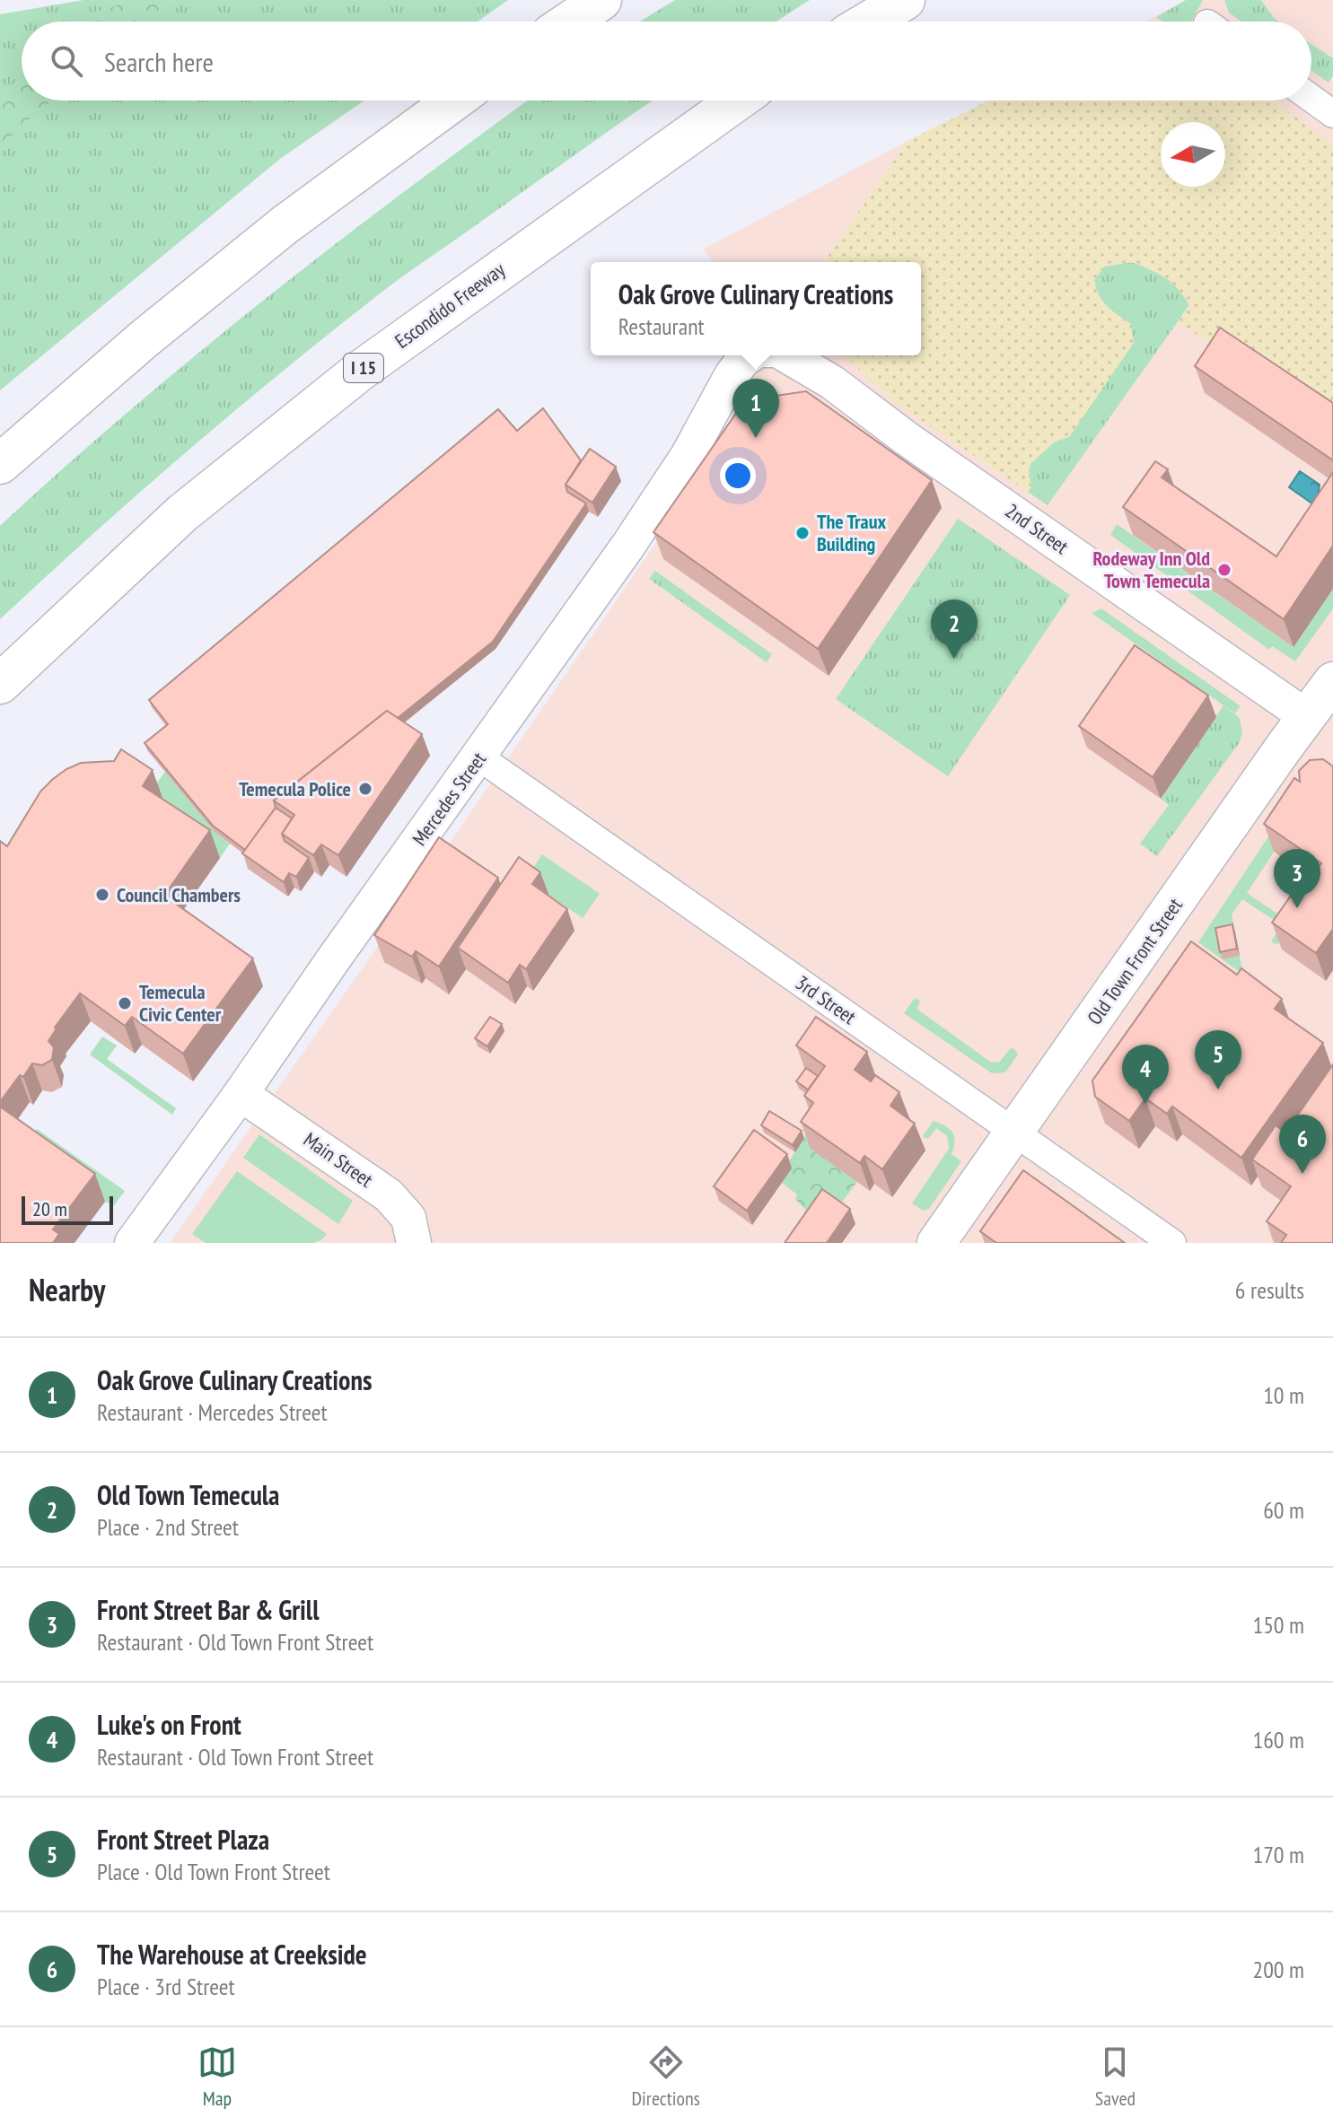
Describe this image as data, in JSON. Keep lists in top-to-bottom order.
{
  "streets": {
    "highway": ["Escondido Freeway", "I 15"],
    "main road": ["Old Town Front Street"],
    "street": [
      "2nd Street",
      "Mercedes Street",
      "3rd Street",
      "Main Street"
    ]
  },
  "crossings": [
    ["2nd Street", "Old Town Front Street"],
    ["Mercedes Street", "3rd Street"],
    ["Mercedes Street", "Main Street"],
    ["Old Town Front Street", "3rd Street"]
  ],
  "places": [
    "The Traux Building",
    "Rodeway Inn Old Town Temecula",
    "Temecula Police",
    "Council Chambers",
    "Temecula Civic Center"
  ],
  "scale_bar": "20 m",
  "north": "left",
  "page": {
    "search": "Search here",
    "popup": ["Oak Grove Culinary Creations", "Restaurant"],
    "pins": [
      "1",
      "2",
      "3",
      "5",
      "4",
      "6"
    ],
    "scale": "20 m",
    "heading": ["Nearby", "6 results"],
    "list": [
      {
        "mark": "1",
        "name": "Oak Grove Culinary Creations",
        "note": "Restaurant · Mercedes Street",
        "value": "10 m"
      },
      {
        "mark": "2",
        "name": "Old Town Temecula",
        "note": "Place · 2nd Street",
        "value": "60 m"
      },
      {
        "mark": "3",
        "name": "Front Street Bar & Grill",
        "note": "Restaurant · Old Town Front Street",
        "value": "150 m"
      },
      {
        "mark": "4",
        "name": "Luke's on Front",
        "note": "Restaurant · Old Town Front Street",
        "value": "160 m"
      },
      {
        "mark": "5",
        "name": "Front Street Plaza",
        "note": "Place · Old Town Front Street",
        "value": "170 m"
      },
      {
        "mark": "6",
        "name": "The Warehouse at Creekside",
        "note": "Place · 3rd Street",
        "value": "200 m"
      }
    ],
    "nav": ["Map", "Directions", "Saved"]
  }
}
